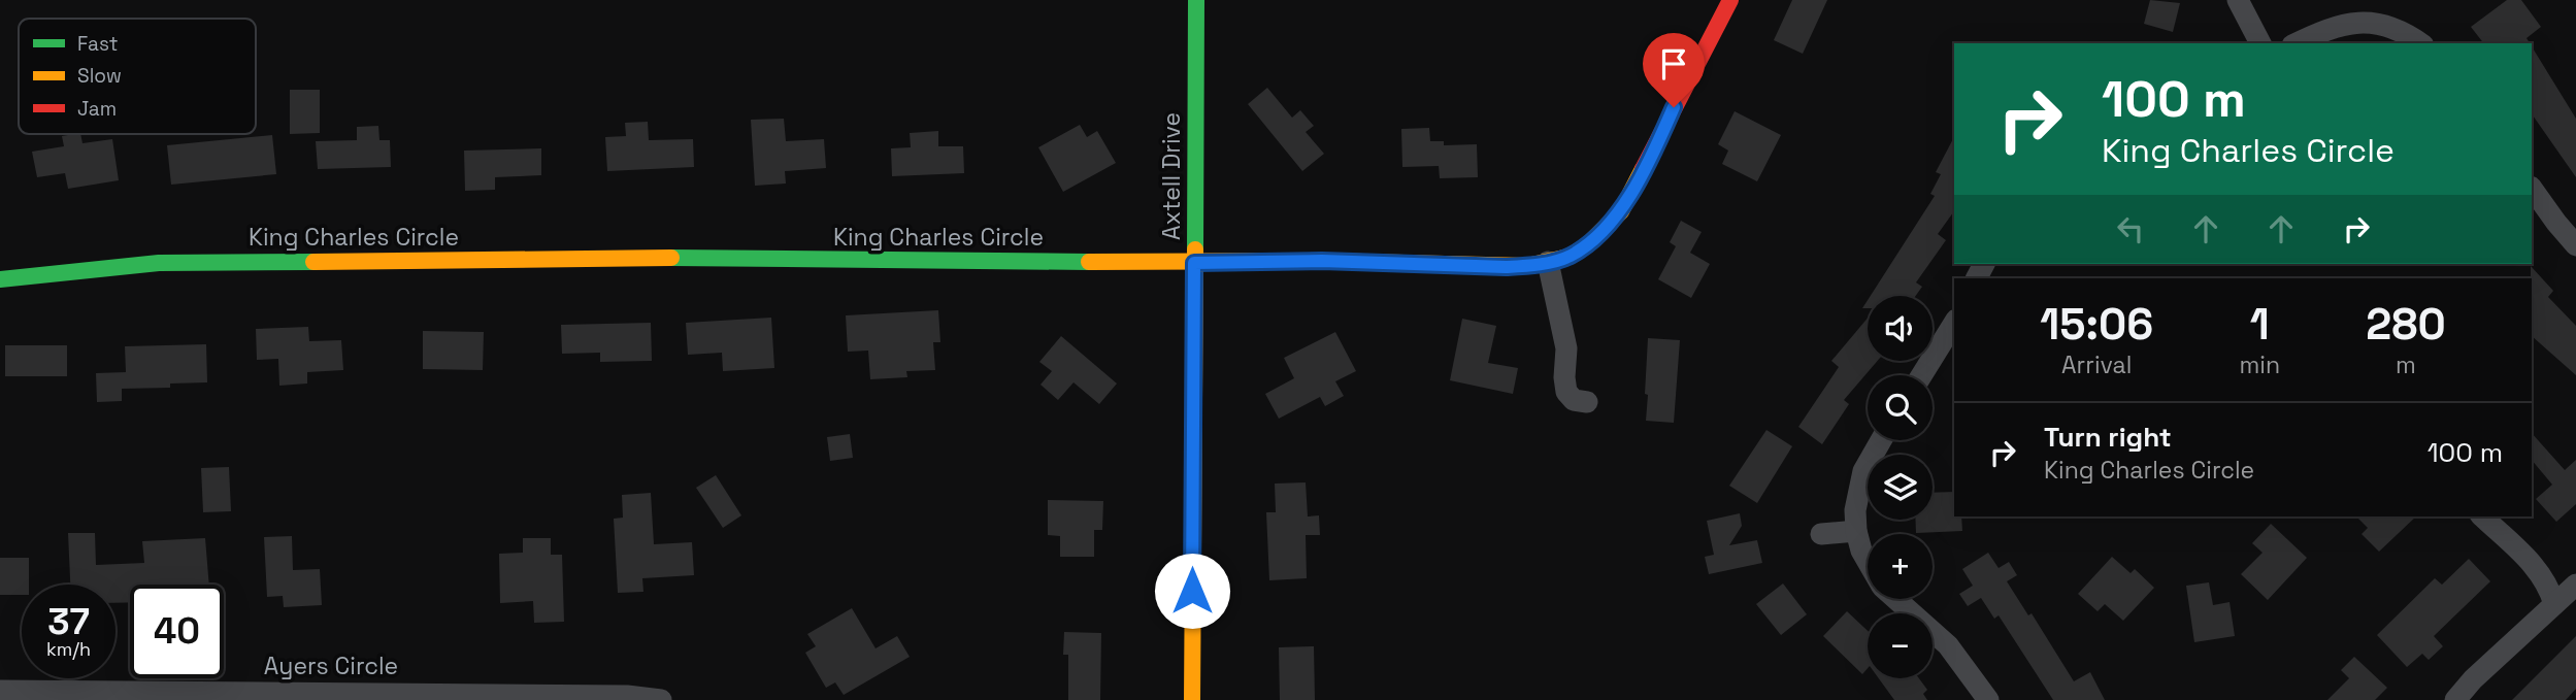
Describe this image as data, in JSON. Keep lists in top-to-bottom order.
{
  "streets": {
    "street": ["Axtell Drive", "King Charles Circle", "Ayers Circle"]
  },
  "crossings": [
    ["Axtell Drive", "King Charles Circle"]
  ],
  "legend": ["Fast", "Slow", "Jam"],
  "page": {
    "turn": ["100 m", "King Charles Circle"],
    "eta": [
      "15:06",
      "Arrival",
      "1",
      "min",
      "280",
      "m"
    ],
    "map_buttons": ["+", "−"],
    "list": [
      {
        "name": "Turn right",
        "note": "King Charles Circle",
        "value": "100 m"
      }
    ],
    "speed": "37 km/h",
    "limit": "40"
  }
}
